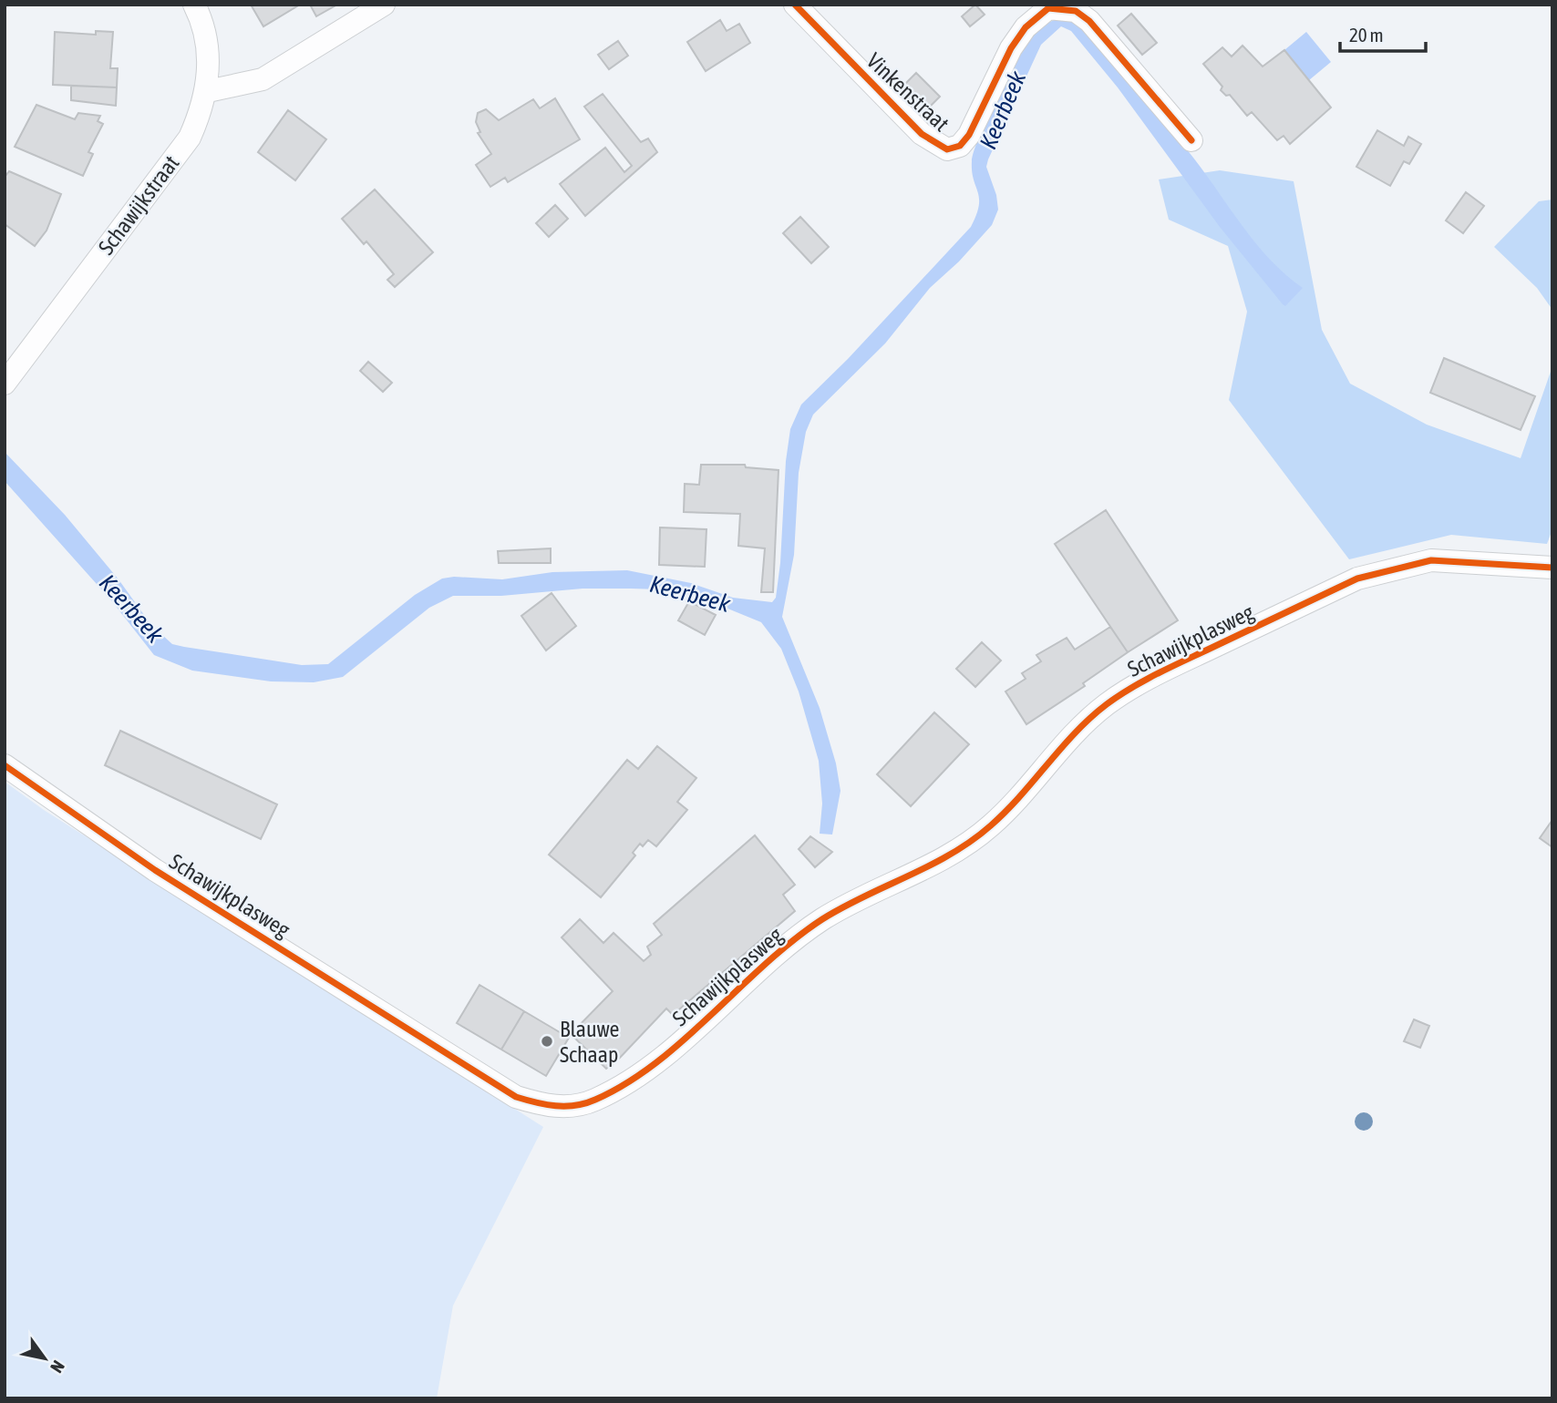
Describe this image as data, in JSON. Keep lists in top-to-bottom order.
{
  "streets": {
    "street": ["Vinkenstraat", "Schawijkstraat", "Schawijkplasweg"]
  },
  "water": ["Keerbeek"],
  "places": ["Blauwe Schaap"],
  "scale_bar": "20 m",
  "north": "bottom right"
}
